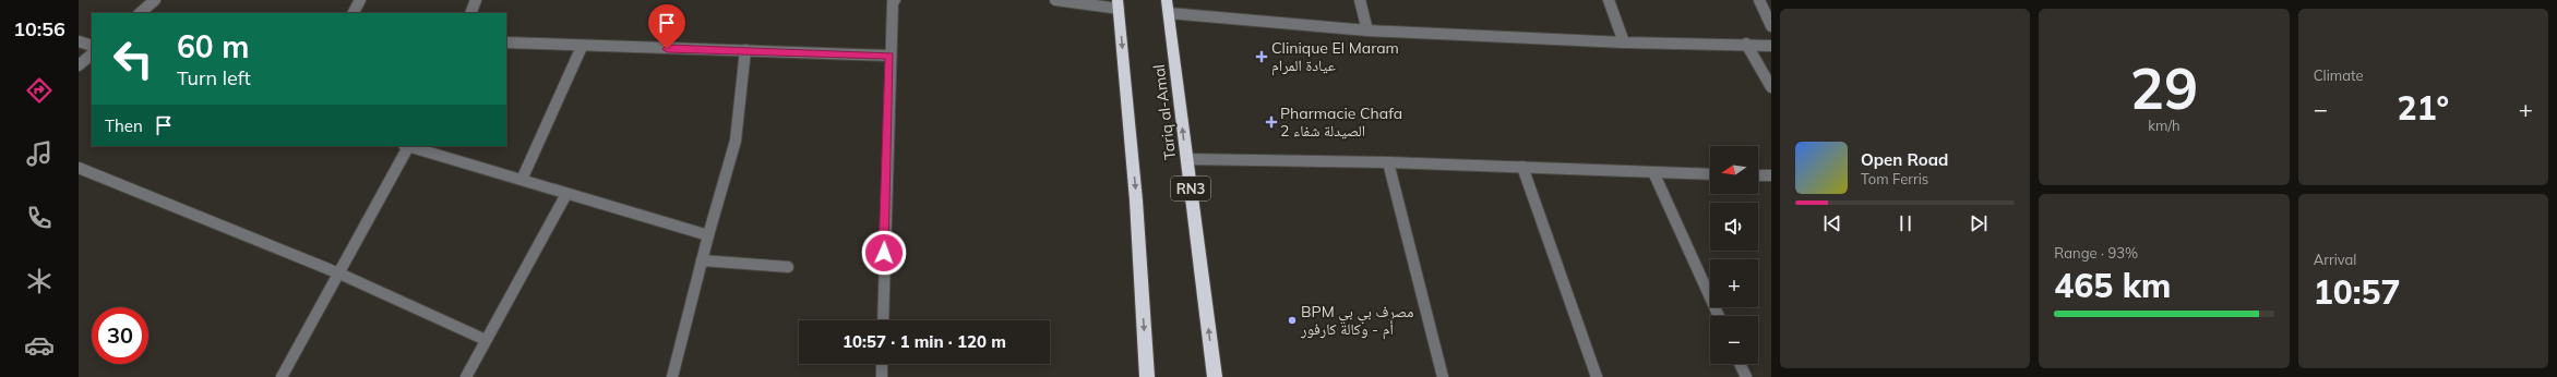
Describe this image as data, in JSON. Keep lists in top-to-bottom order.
{
  "streets": {
    "highway": ["Tariq al-Amal", "RN3"]
  },
  "places": {
    "health": ["Clinique El Maram عيادة المرام", "Pharmacie Chafa 2 الصيدلة شفاء"],
    "other": ["BPM مصرف بي بي أم - وكالة كارفور"]
  },
  "north": "left",
  "page": {
    "tabs": "10:56",
    "tile": [
      ["29", "km/h"],
      "Climate",
      ["Range · 93%", "465 km"],
      ["Arrival", "10:57"]
    ],
    "turn": ["60 m", "Turn left"],
    "heat": ["−", "21°", "+"],
    "then": "Then",
    "song": ["Open Road", "Tom Ferris"],
    "map_buttons": ["+", "−"],
    "limit": "30",
    "trip": "10:57 · 1 min · 120 m"
  }
}
